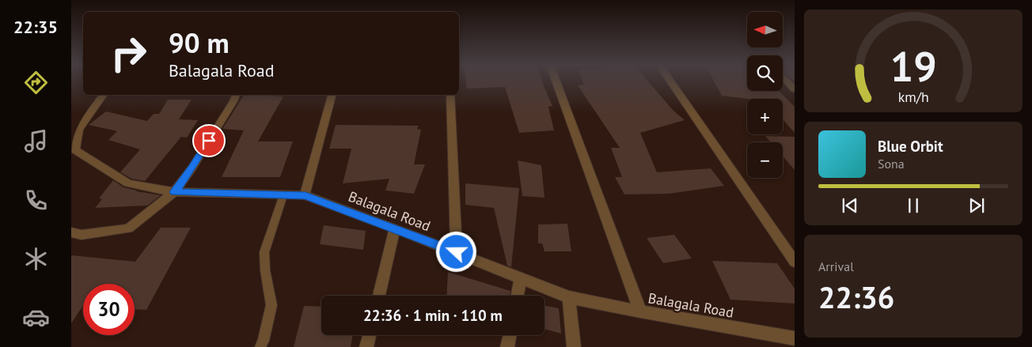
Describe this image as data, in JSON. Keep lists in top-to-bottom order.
{
  "streets": {
    "street": ["Balagala Road"]
  },
  "north": "left",
  "page": {
    "tabs": "22:35",
    "map_buttons": ["+", "−"],
    "turn": ["90 m", "Balagala Road"],
    "song": ["Blue Orbit", "Sona"],
    "tile": ["Arrival", "22:36"],
    "limit": "30",
    "trip": "22:36 · 1 min · 110 m",
    "gauge": ["19", "km/h"]
  }
}
